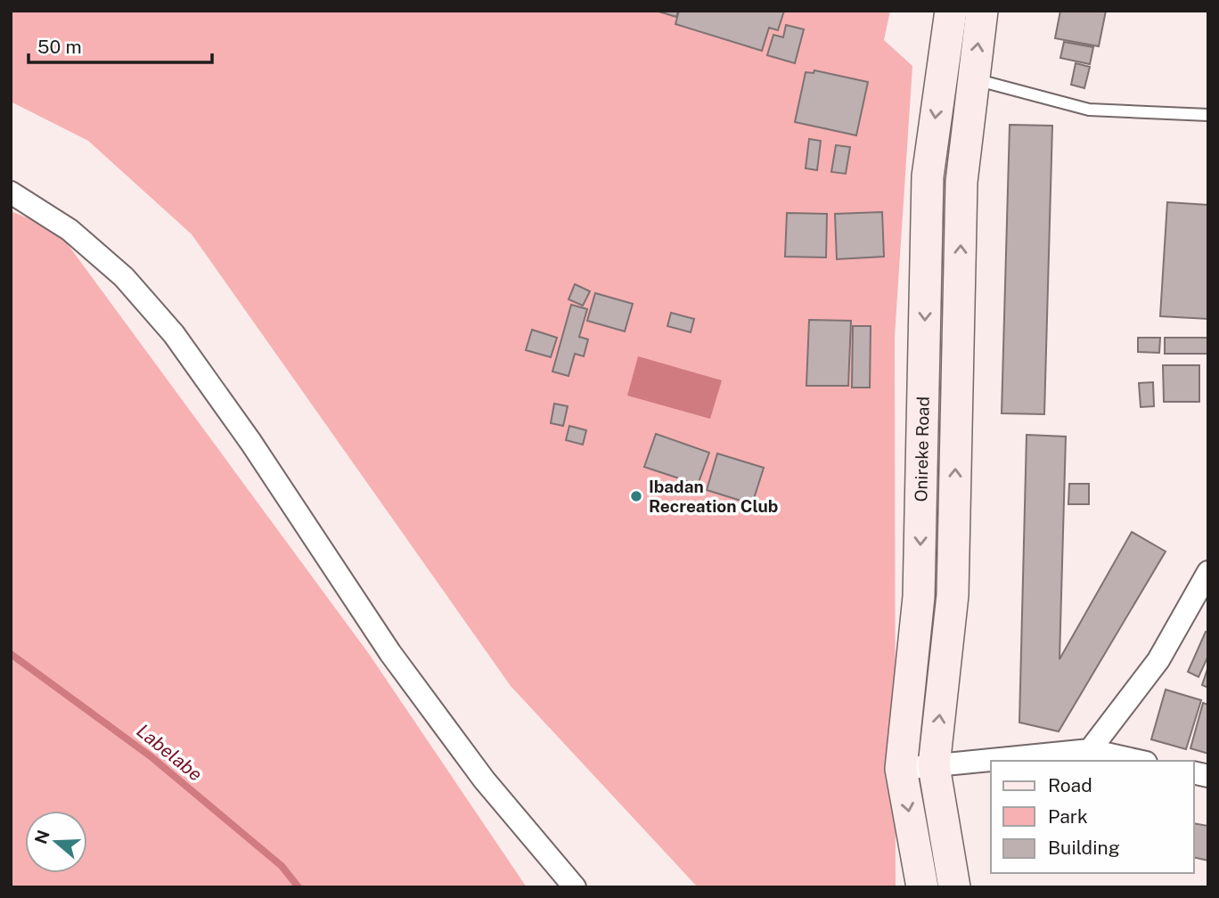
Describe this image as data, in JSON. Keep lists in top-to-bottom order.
{
  "streets": {
    "main road": ["Onireke Road"]
  },
  "water": ["Labelabe"],
  "places": ["Ibadan Recreation Club"],
  "legend": ["Road", "Park", "Building"],
  "scale_bar": "50 m",
  "north": "left"
}
